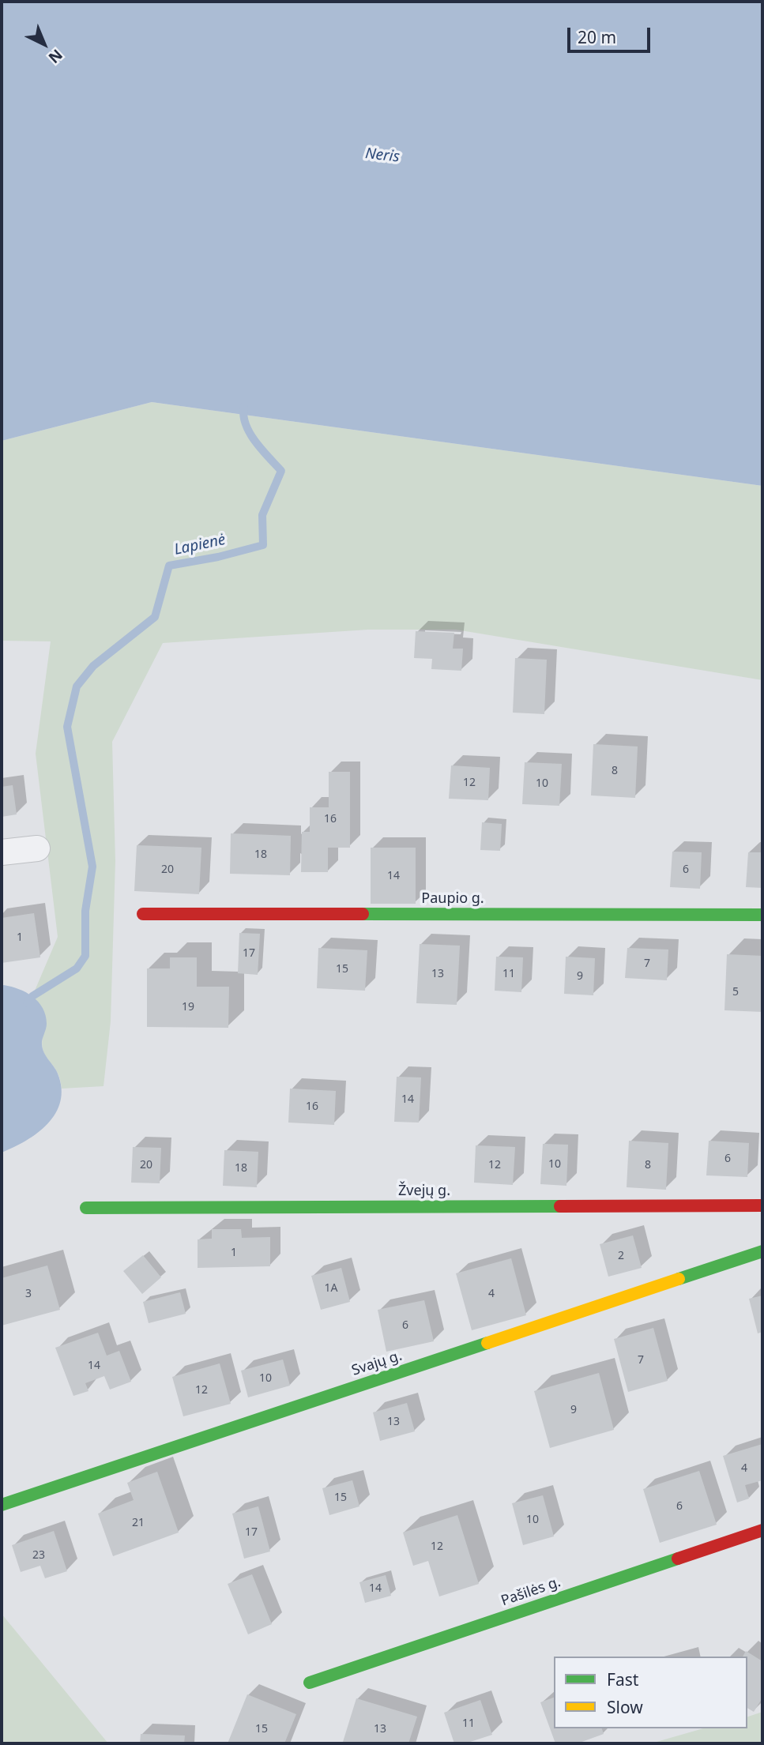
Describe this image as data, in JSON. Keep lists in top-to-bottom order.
{
  "streets": {
    "street": [
      "Paupio g.",
      "Žvejų g.",
      "Svajų g.",
      "Pašilės g."
    ]
  },
  "water": ["Neris", "Lapienė"],
  "house_numbers": [
    "8",
    "12",
    "10",
    "16",
    "18",
    "20",
    "6",
    "14",
    "1",
    "17",
    "7",
    "15",
    "13",
    "11",
    "9",
    "5",
    "19",
    "14",
    "16",
    "6",
    "10",
    "20",
    "12",
    "8",
    "18",
    "1",
    "2",
    "1A",
    "3",
    "4",
    "6",
    "7",
    "14",
    "10",
    "12",
    "9",
    "13",
    "4",
    "15",
    "6",
    "10",
    "21",
    "17",
    "12",
    "23",
    "14",
    "11",
    "15",
    "13"
  ],
  "legend": ["Fast", "Slow"],
  "scale_bar": "20 m",
  "north": "bottom right"
}
